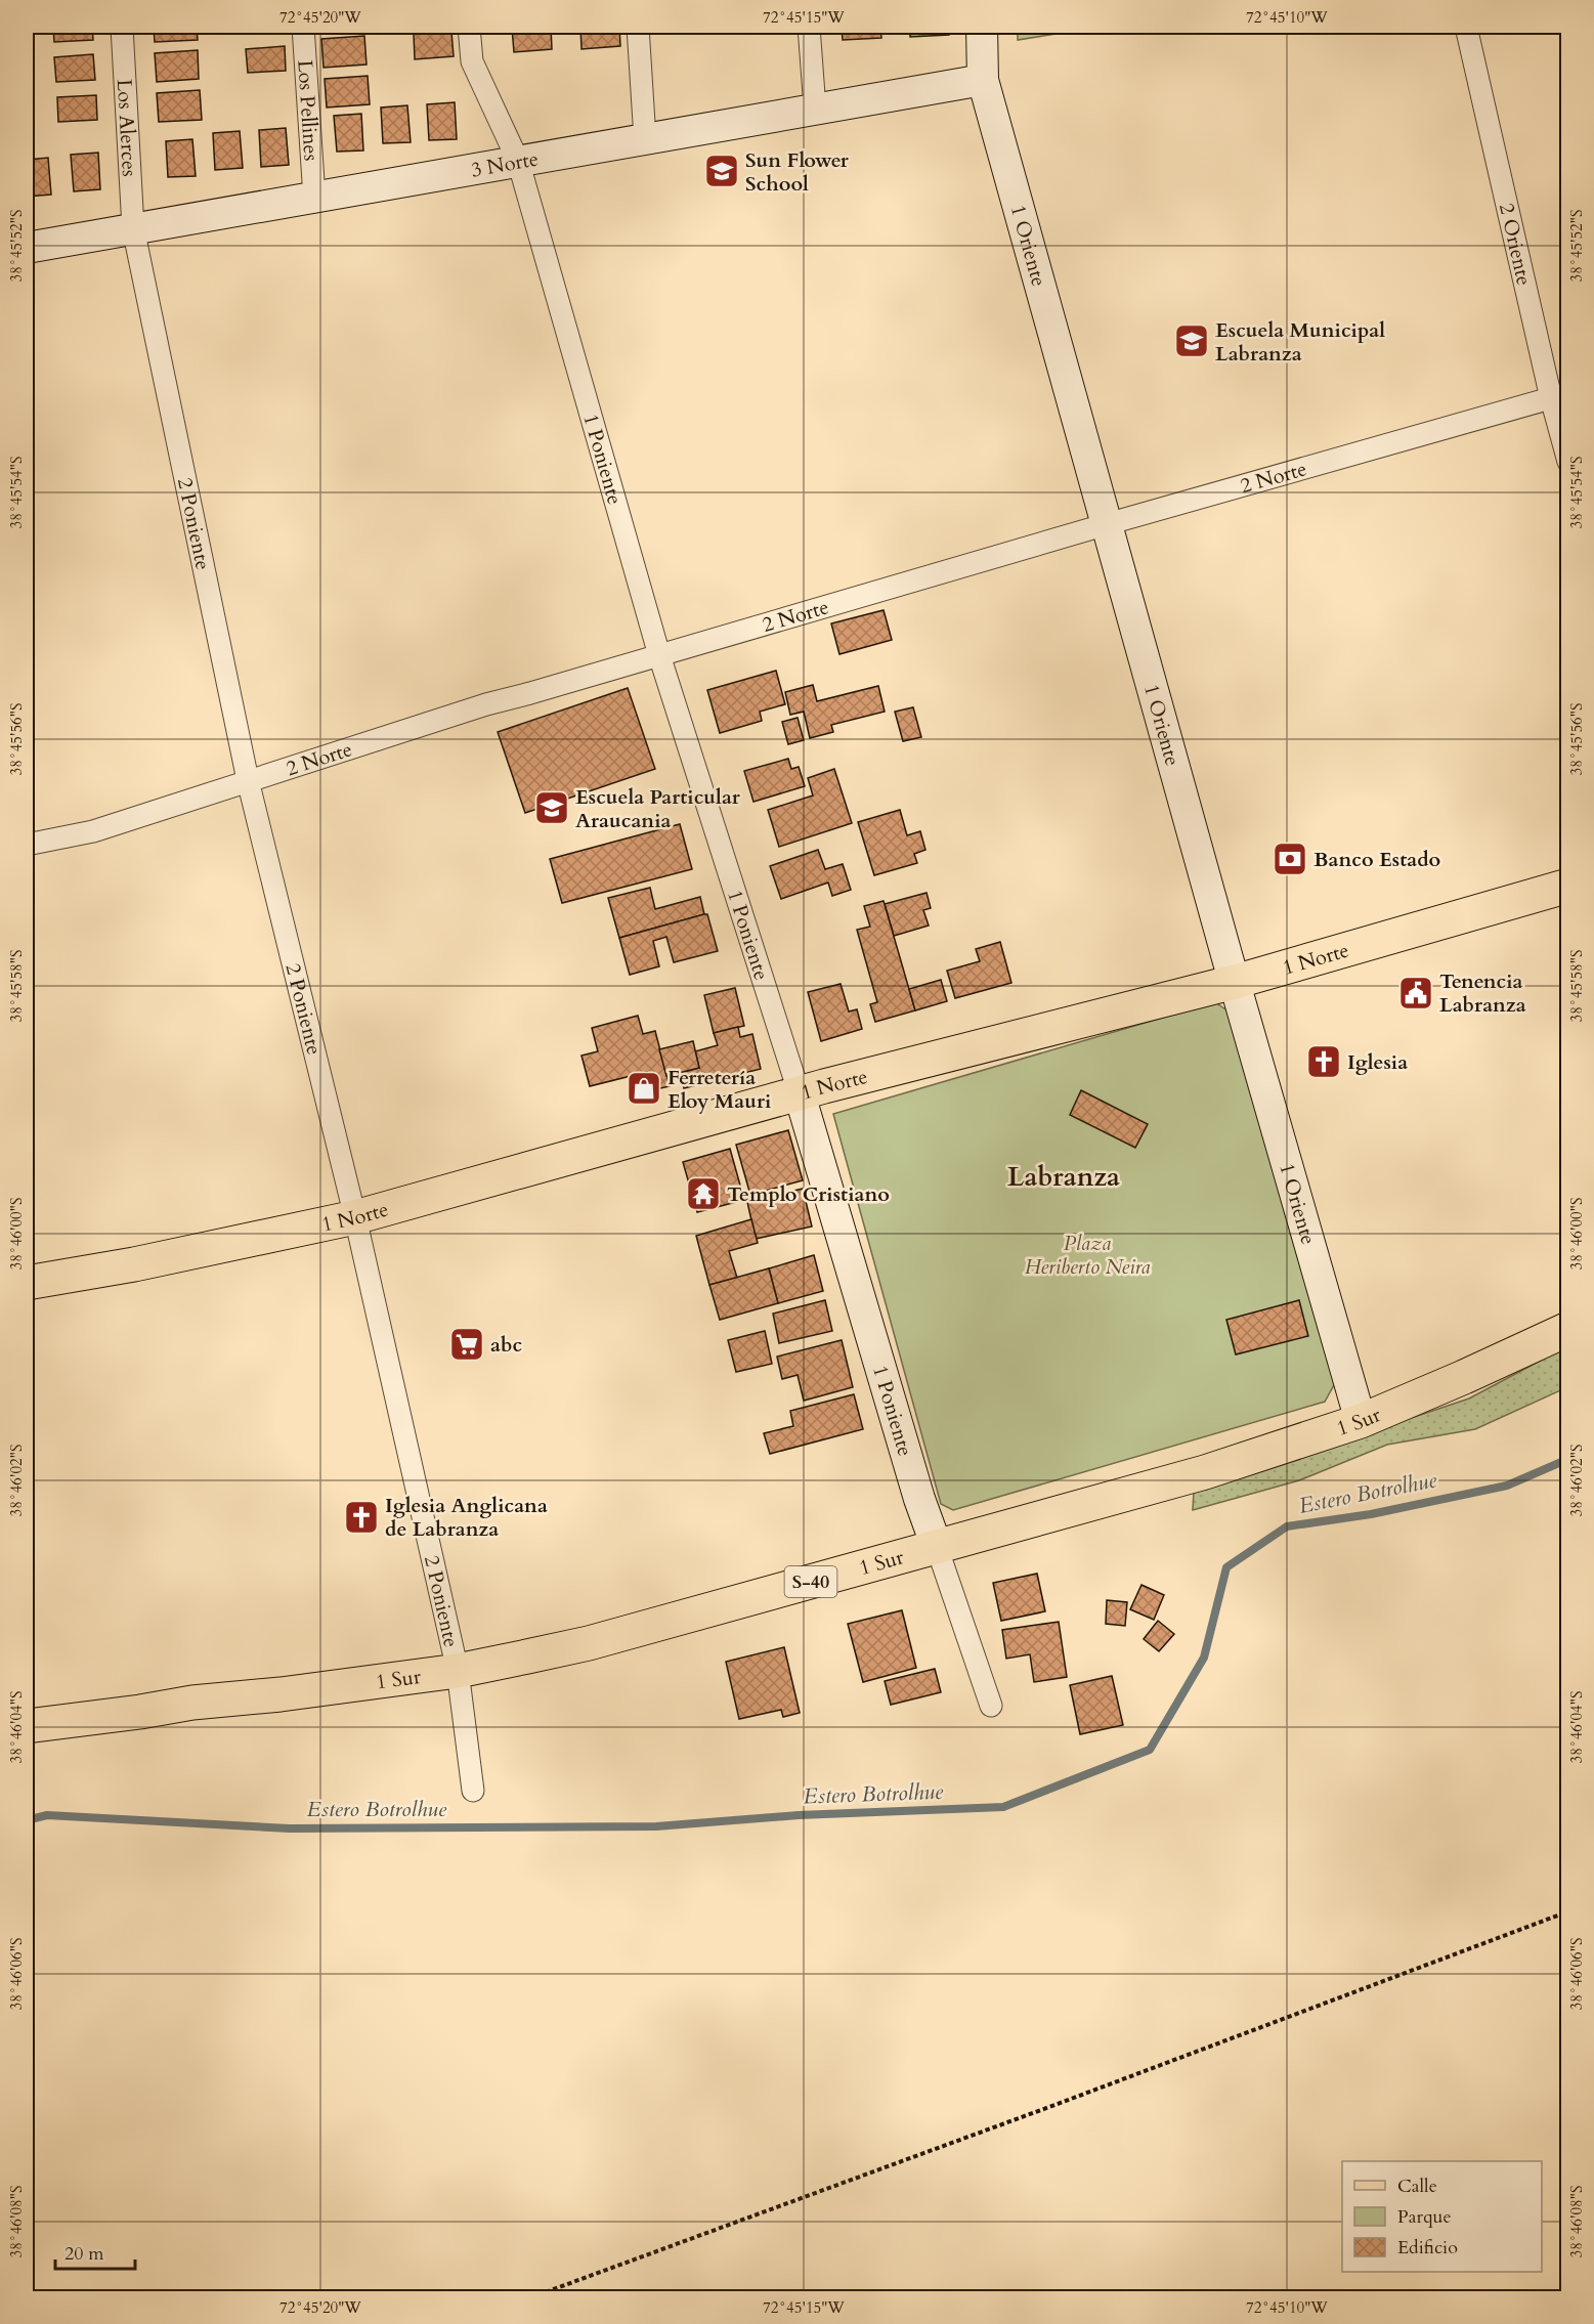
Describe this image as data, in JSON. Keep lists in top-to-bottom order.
{
  "streets": {
    "main road": ["1 Norte", "1 Sur", "S-40"],
    "street": [
      "Los Pellines",
      "Los Alerces",
      "3 Norte",
      "2 Oriente",
      "1 Oriente",
      "1 Poniente",
      "2 Norte",
      "2 Poniente"
    ]
  },
  "crossings": [
    ["Los Pellines", "3 Norte"],
    ["Los Alerces", "3 Norte"],
    ["Los Alerces", "2 Poniente"],
    ["3 Norte", "1 Oriente"],
    ["3 Norte", "1 Poniente"],
    ["3 Norte", "2 Poniente"],
    ["2 Oriente", "2 Norte"],
    ["1 Oriente", "2 Norte"],
    ["1 Oriente", "1 Norte"],
    ["1 Oriente", "1 Sur"],
    ["1 Poniente", "2 Norte"],
    ["1 Poniente", "1 Norte"],
    ["1 Poniente", "1 Sur"],
    ["2 Norte", "2 Poniente"],
    ["2 Poniente", "1 Norte"],
    ["2 Poniente", "1 Sur"]
  ],
  "districts": ["Labranza"],
  "water": ["Estero Botrolhue"],
  "parks": ["Plaza Heriberto Neira"],
  "places": {
    "school or university": ["Sun Flower School", "Escuela Municipal Labranza", "Escuela Particular Araucania"],
    "bank": ["Banco Estado"],
    "public building": ["Tenencia Labranza"],
    "church": ["Iglesia", "Iglesia Anglicana de Labranza"],
    "shop": ["Ferretería Eloy Mauri"],
    "temple": ["Templo Cristiano"],
    "supermarket": ["abc"]
  },
  "legend": ["Calle", "Parque", "Edificio"],
  "scale_bar": "20 m",
  "coordinates": [
    "72°45'20\"W",
    "72°45'15\"W",
    "72°45'10\"W",
    "38°45'52\"S",
    "38°45'54\"S",
    "38°45'56\"S",
    "38°45'58\"S",
    "38°46'00\"S",
    "38°46'02\"S",
    "38°46'04\"S",
    "38°46'06\"S",
    "38°46'08\"S"
  ]
}
